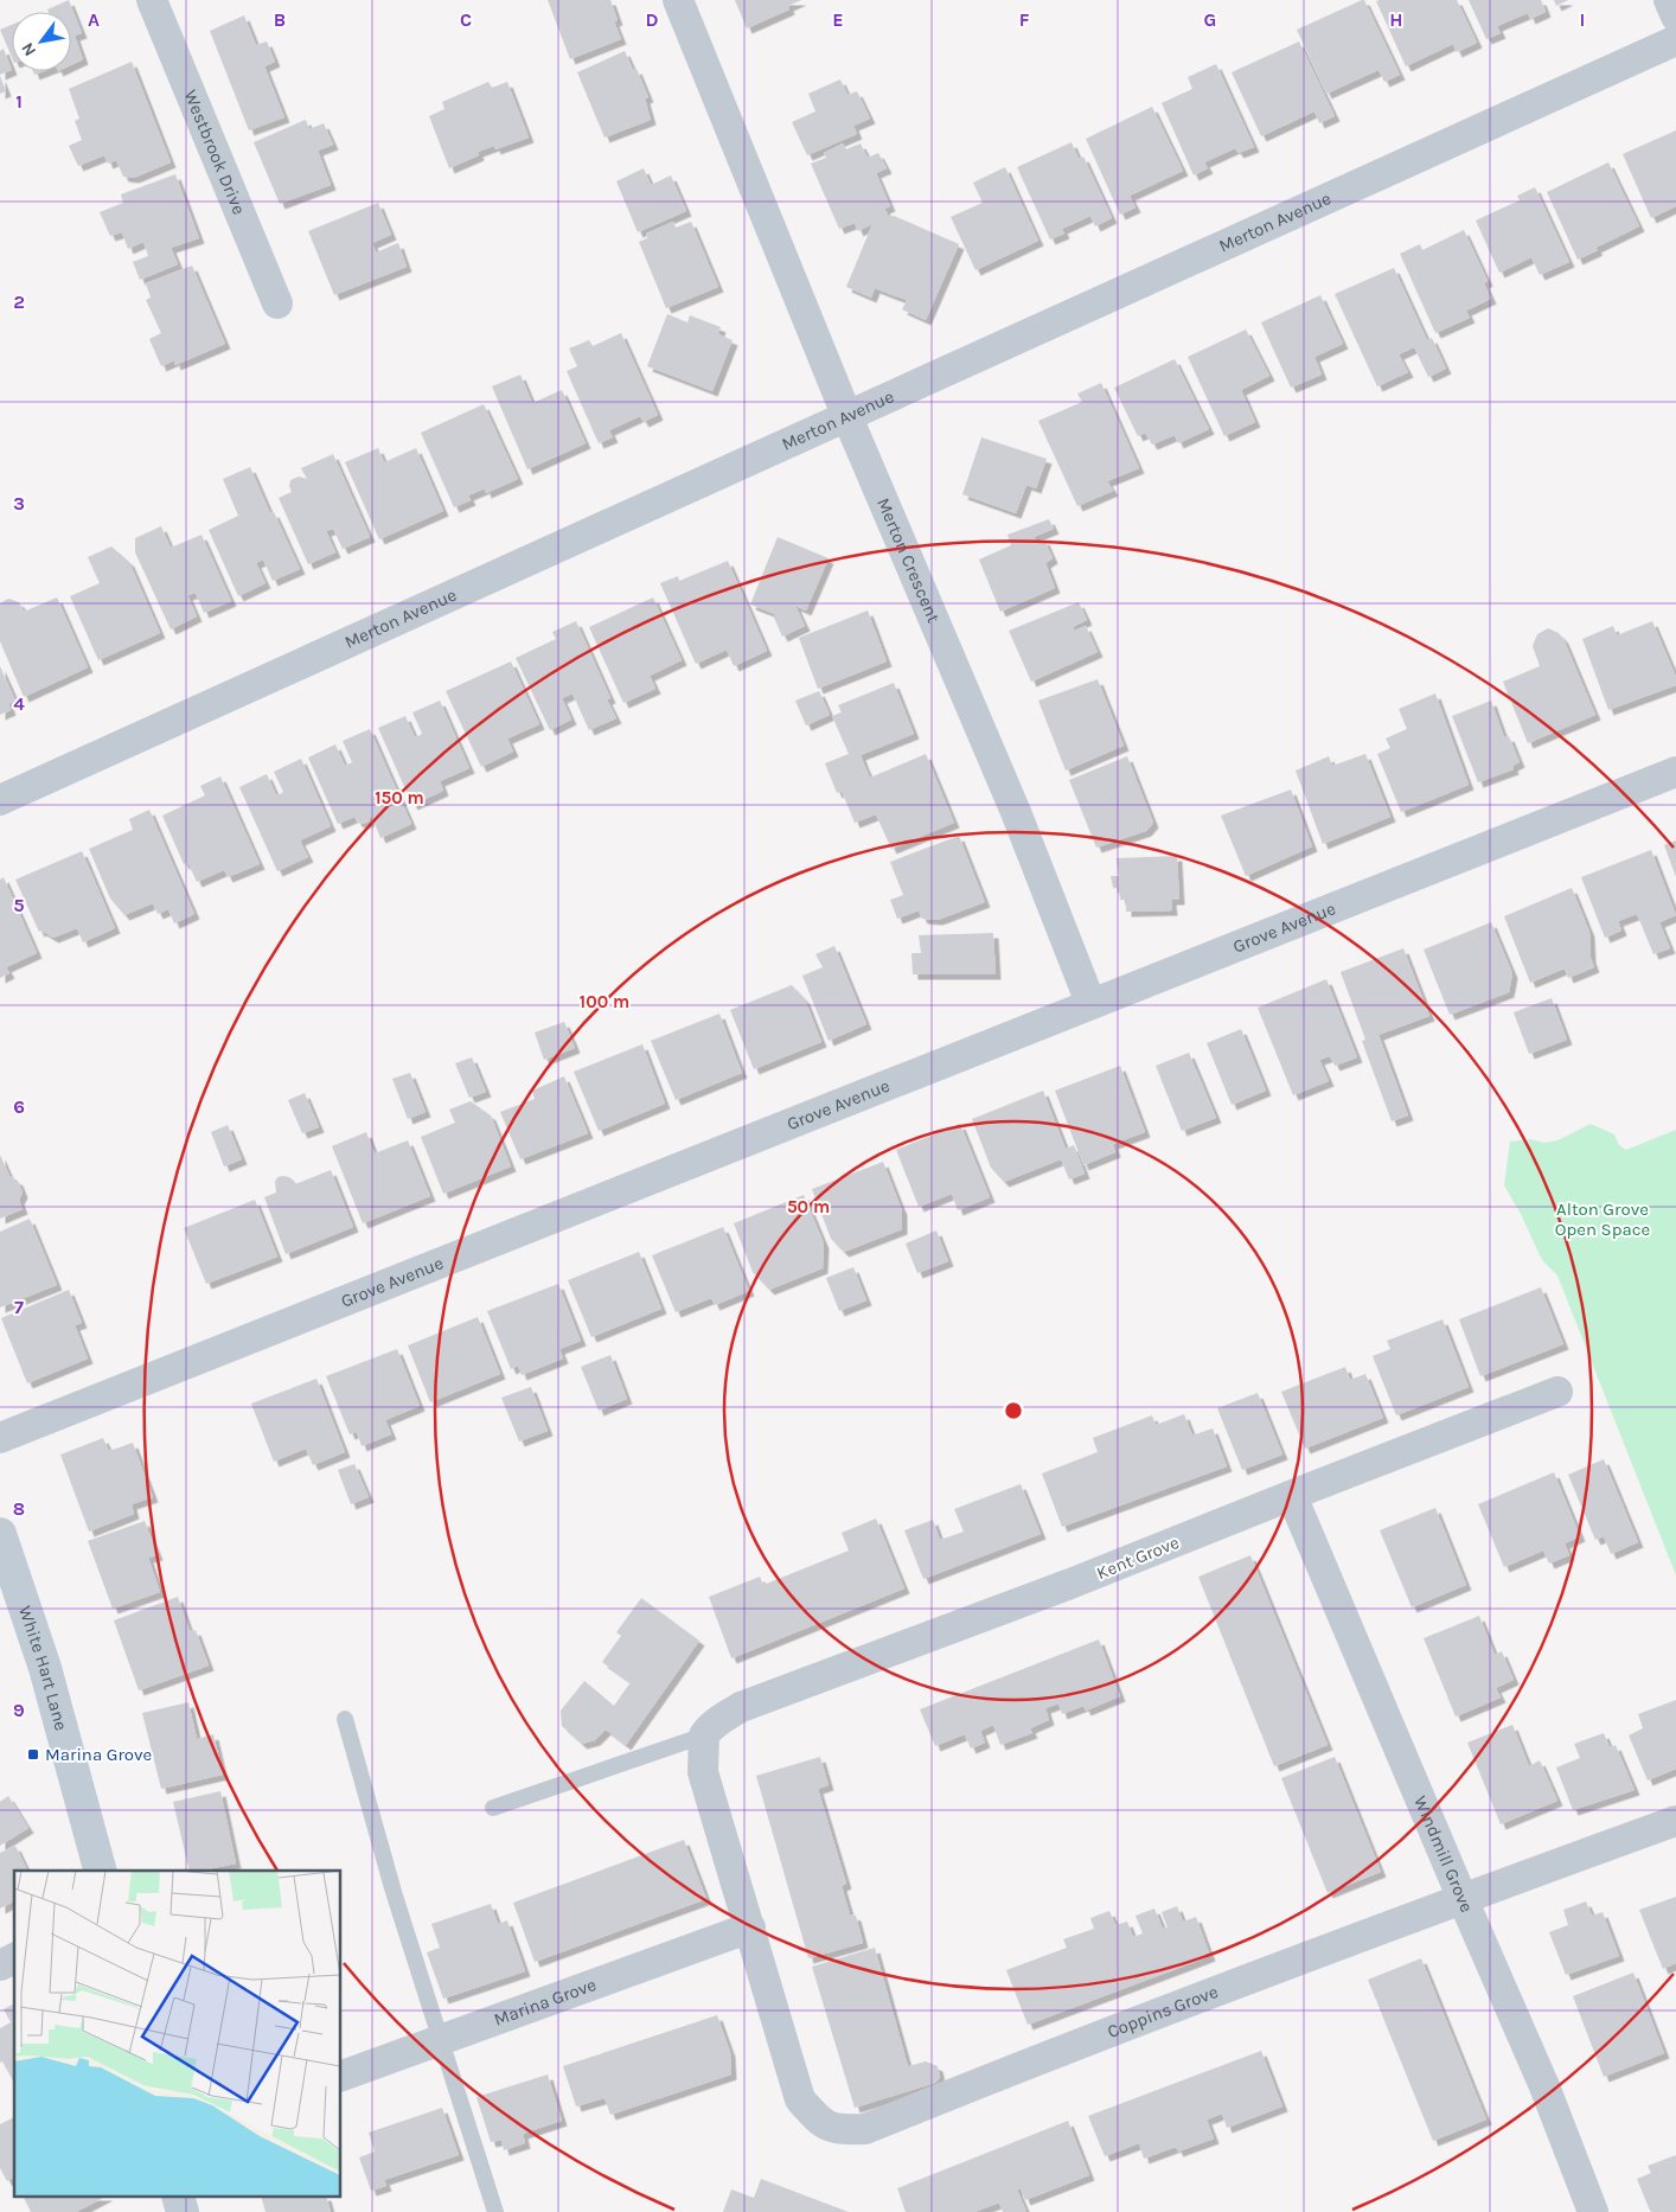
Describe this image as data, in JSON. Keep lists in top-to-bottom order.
{
  "streets": {
    "street": [
      "Westbrook Drive",
      "Merton Avenue",
      "Merton Crescent",
      "Grove Avenue",
      "Kent Grove",
      "White Hart Lane",
      "Windmill Grove",
      "Marina Grove",
      "Coppins Grove"
    ]
  },
  "crossings": [
    ["Merton Avenue", "Merton Crescent"],
    ["Merton Crescent", "Grove Avenue"],
    ["Kent Grove", "Windmill Grove"],
    ["Windmill Grove", "Coppins Grove"],
    ["Marina Grove", "Coppins Grove"]
  ],
  "parks": ["Alton Grove Open Space"],
  "places": {
    "transit": ["Marina Grove"]
  },
  "north": "bottom left",
  "grid": {
    "columns": [
      "A",
      "B",
      "C",
      "D",
      "E",
      "F",
      "G",
      "H",
      "I"
    ],
    "rows": [
      "1",
      "2",
      "3",
      "4",
      "5",
      "6",
      "7",
      "8",
      "9"
    ]
  },
  "rings": ["150 m", "100 m", "50 m"]
}
